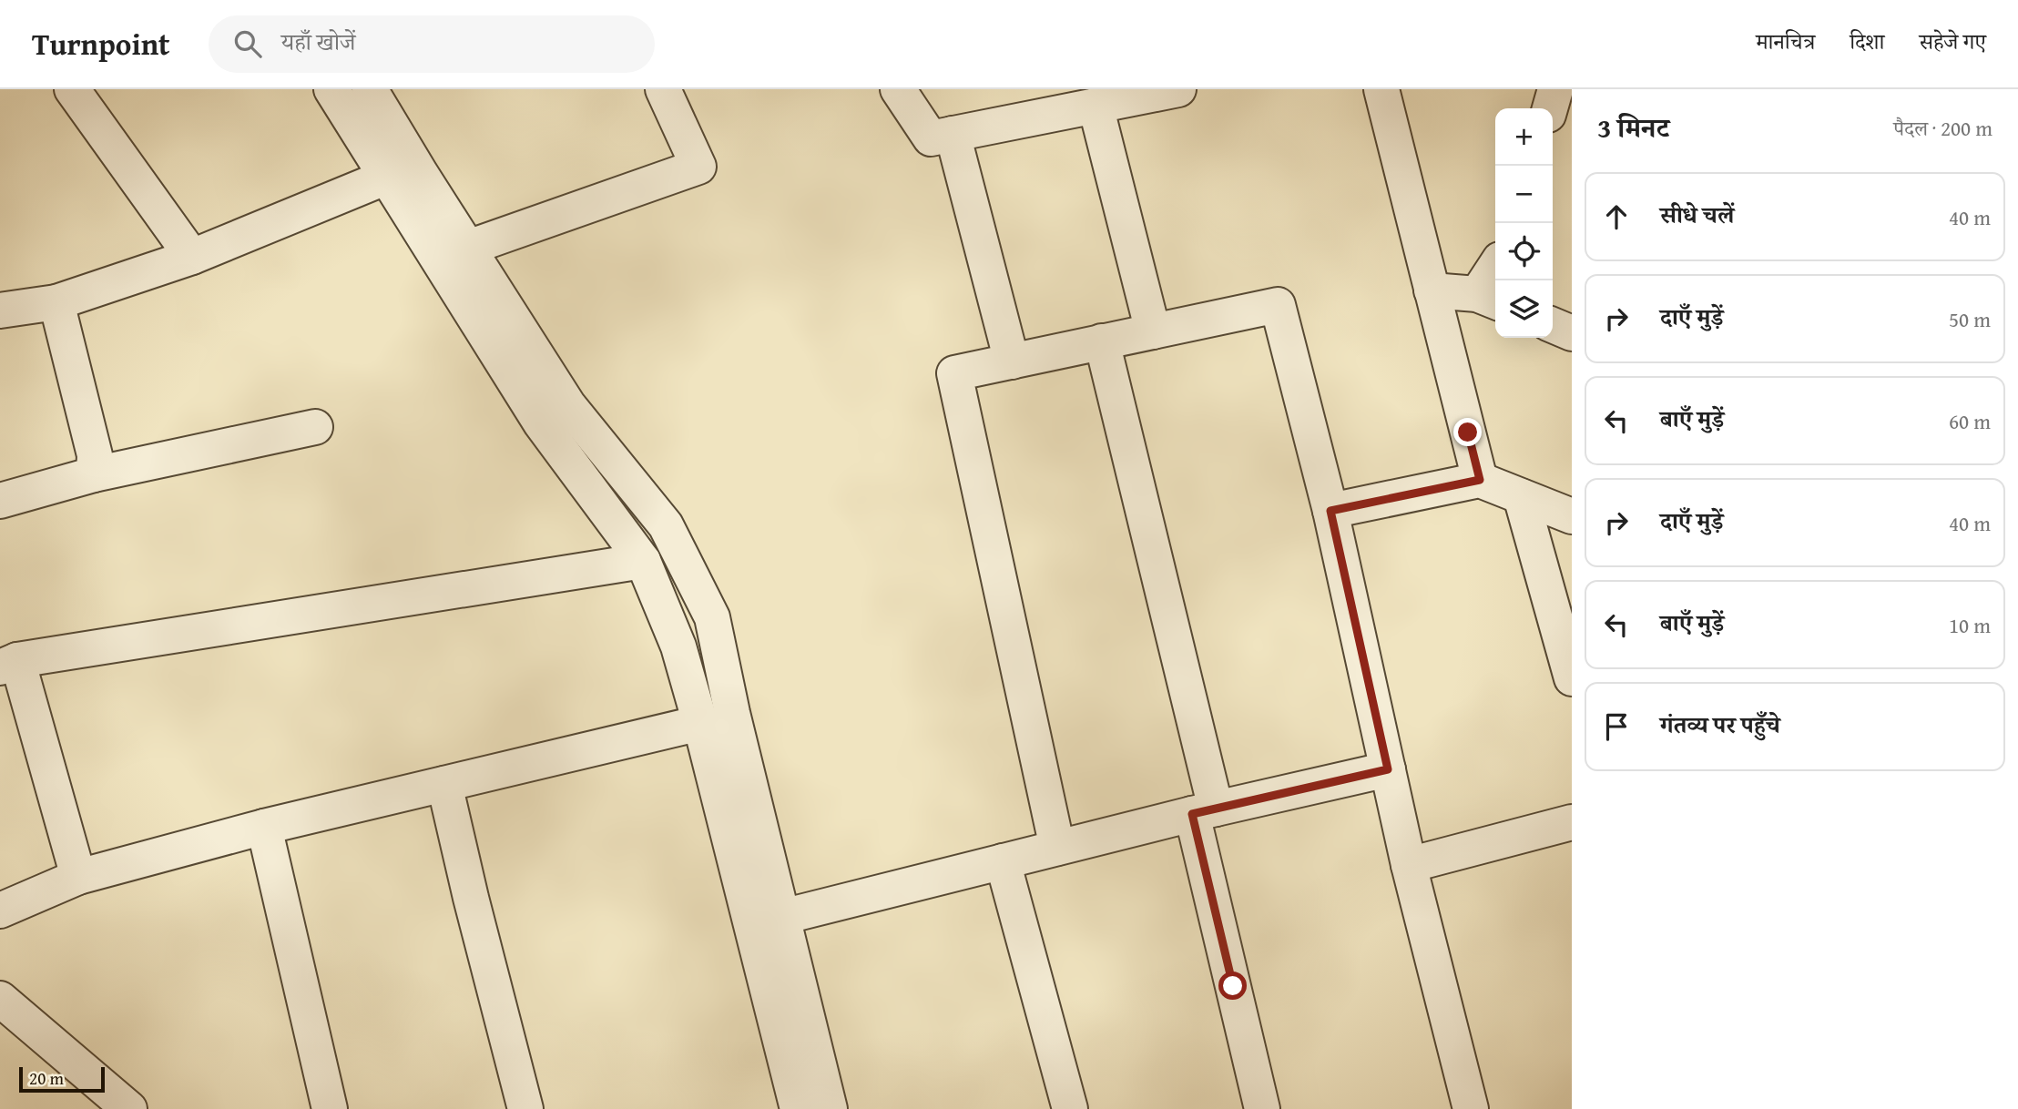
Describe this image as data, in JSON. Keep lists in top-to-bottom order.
{
  "scale_bar": "20 m",
  "page": {
    "header": "Turnpoint",
    "search": "यहाँ खोजें",
    "nav": ["मानचित्र", "दिशा", "सहेजे गए"],
    "heading": ["3 मिनट", "पैदल · 200 m"],
    "map_buttons": ["+", "−"],
    "list": [
      ["सीधे चलें", "40 m"],
      ["दाएँ मुड़ें", "50 m"],
      ["बाएँ मुड़ें", "60 m"],
      ["दाएँ मुड़ें", "40 m"],
      ["बाएँ मुड़ें", "10 m"],
      "गंतव्य पर पहुँचे"
    ],
    "scale": "20 m"
  }
}
